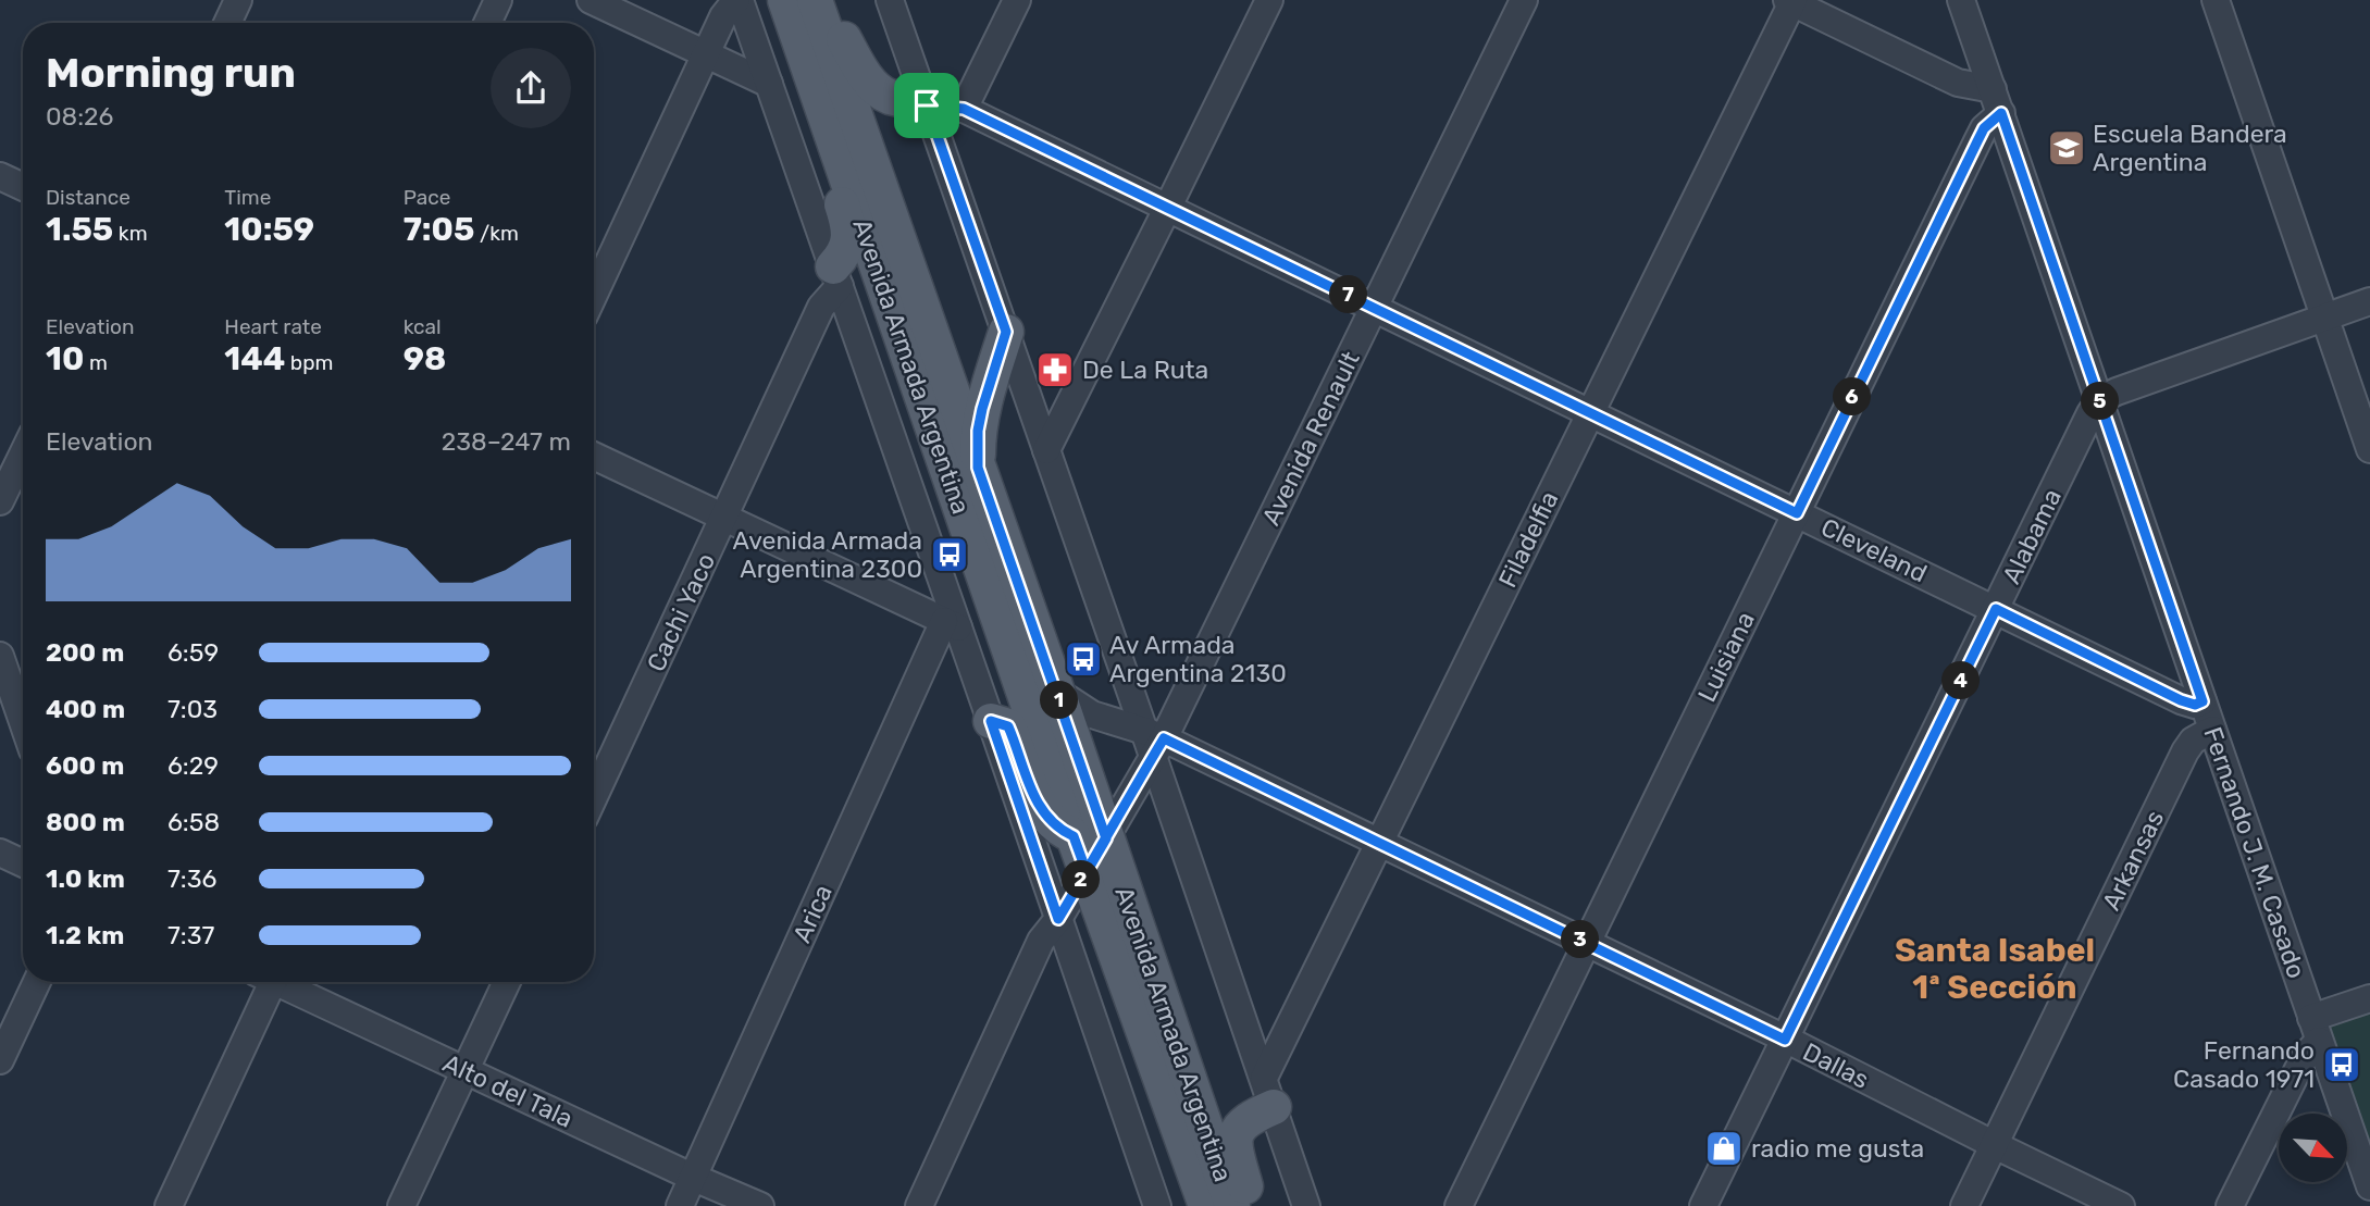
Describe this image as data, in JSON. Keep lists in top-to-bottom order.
{
  "streets": {
    "main road": ["Avenida Armada Argentina"],
    "street": [
      "Avenida Renault",
      "Alabama",
      "Filadelfia",
      "Cleveland",
      "Cachi Yaco",
      "Luisiana",
      "Fernando J. M. Casado",
      "Arkansas",
      "Arica",
      "Dallas",
      "Alto del Tala"
    ]
  },
  "crossings": [
    ["Avenida Armada Argentina", "Avenida Renault"],
    ["Avenida Armada Argentina", "Cachi Yaco"],
    ["Avenida Armada Argentina", "Arica"],
    ["Avenida Armada Argentina", "Dallas"],
    ["Avenida Renault", "Cleveland"],
    ["Avenida Renault", "Dallas"],
    ["Alabama", "Cleveland"],
    ["Alabama", "Fernando J. M. Casado"],
    ["Alabama", "Dallas"],
    ["Filadelfia", "Cleveland"],
    ["Filadelfia", "Dallas"],
    ["Cleveland", "Luisiana"],
    ["Cleveland", "Fernando J. M. Casado"],
    ["Luisiana", "Fernando J. M. Casado"],
    ["Luisiana", "Dallas"],
    ["Fernando J. M. Casado", "Arkansas"],
    ["Arkansas", "Dallas"],
    ["Arica", "Alto del Tala"]
  ],
  "districts": ["Santa Isabel 1ª Sección"],
  "places": {
    "school or university": ["Escuela Bandera Argentina"],
    "pharmacy": ["De La Ruta"],
    "bus stop": ["Avenida Armada Argentina 2300", "Av Armada Argentina 2130", "Fernando Casado 1971"],
    "shop": ["radio me gusta"]
  },
  "north": "bottom right",
  "page": {
    "heading": ["Morning run", "08:26"],
    "stats": [
      ["Distance", "1.55 km"],
      ["Time", "10:59"],
      ["Pace", "7:05 /km"],
      ["Elevation", "10 m"],
      ["Heart rate", "144 bpm"],
      ["kcal", "98"]
    ],
    "pins": [
      "7",
      "6",
      "5",
      "4",
      "1",
      "2",
      "3"
    ],
    "chart": ["Elevation", "238–247 m"],
    "list": [
      {
        "name": "200 m",
        "note": "6:59"
      },
      {
        "name": "400 m",
        "note": "7:03"
      },
      {
        "name": "600 m",
        "note": "6:29"
      },
      {
        "name": "800 m",
        "note": "6:58"
      },
      {
        "name": "1.0 km",
        "note": "7:36"
      },
      {
        "name": "1.2 km",
        "note": "7:37"
      }
    ]
  }
}
